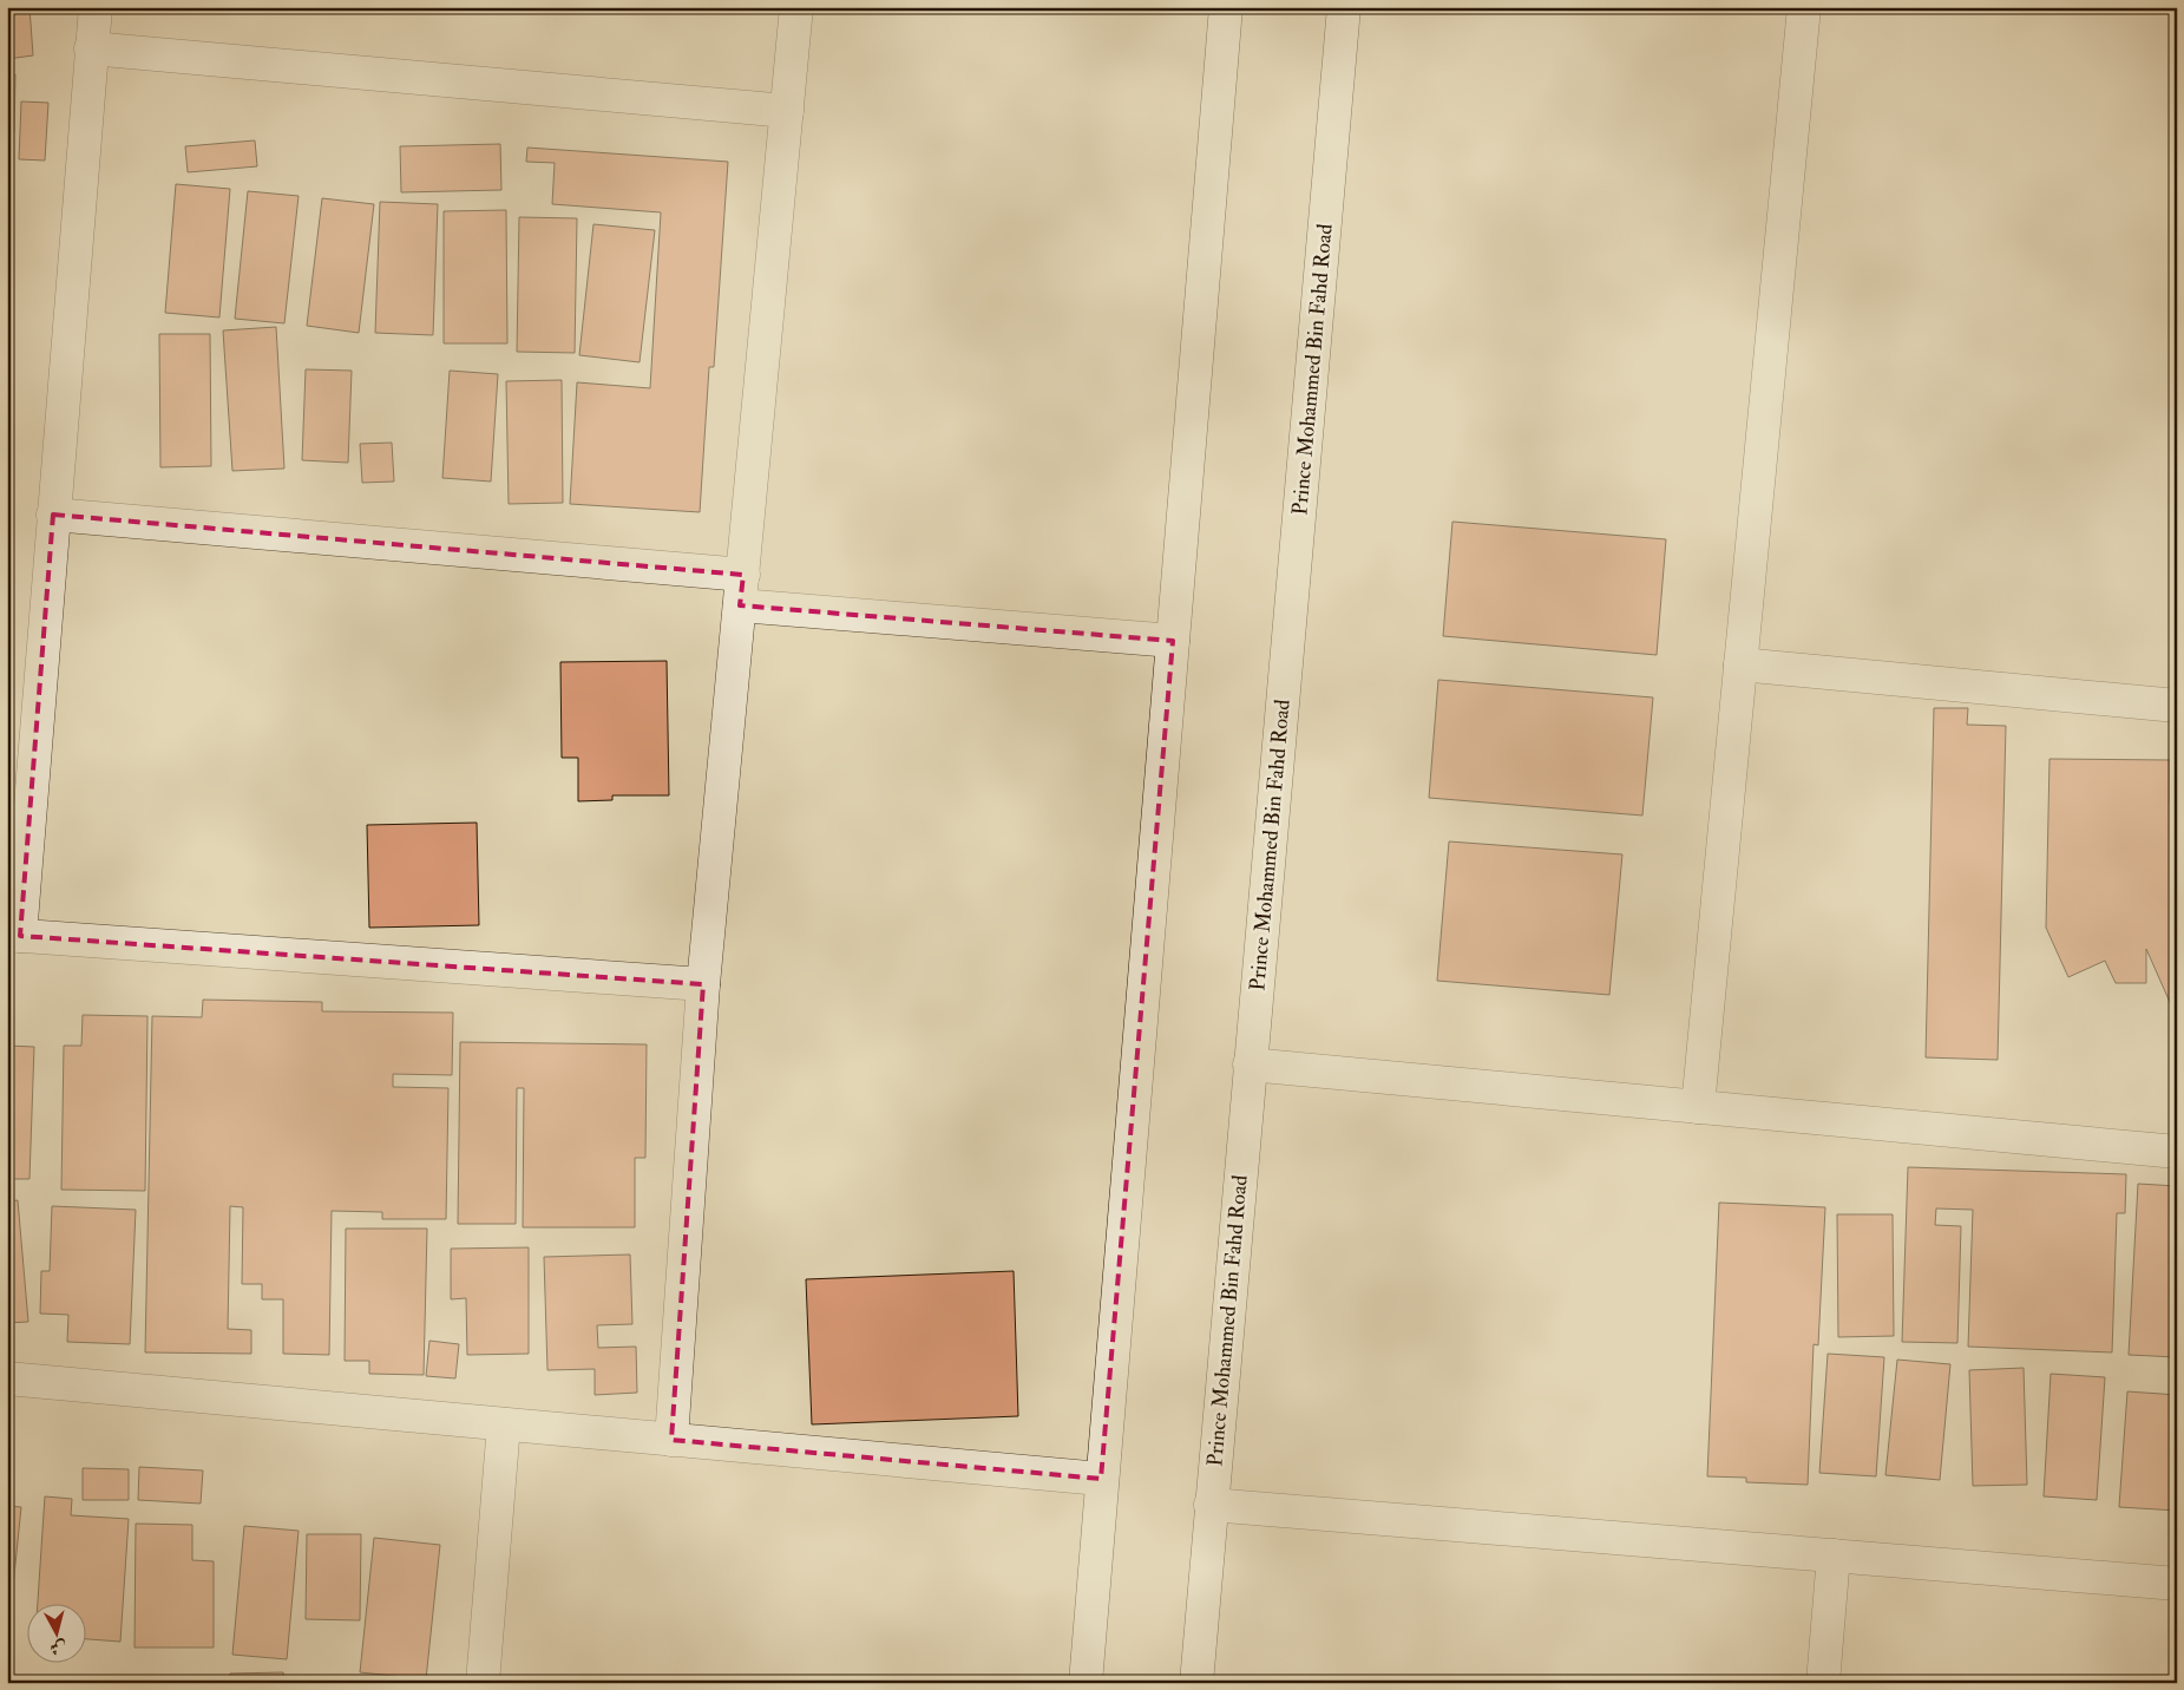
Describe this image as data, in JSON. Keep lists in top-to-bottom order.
{
  "streets": {
    "street": ["Prince Mohammed Bin Fahd Road"]
  },
  "north": "bottom"
}
